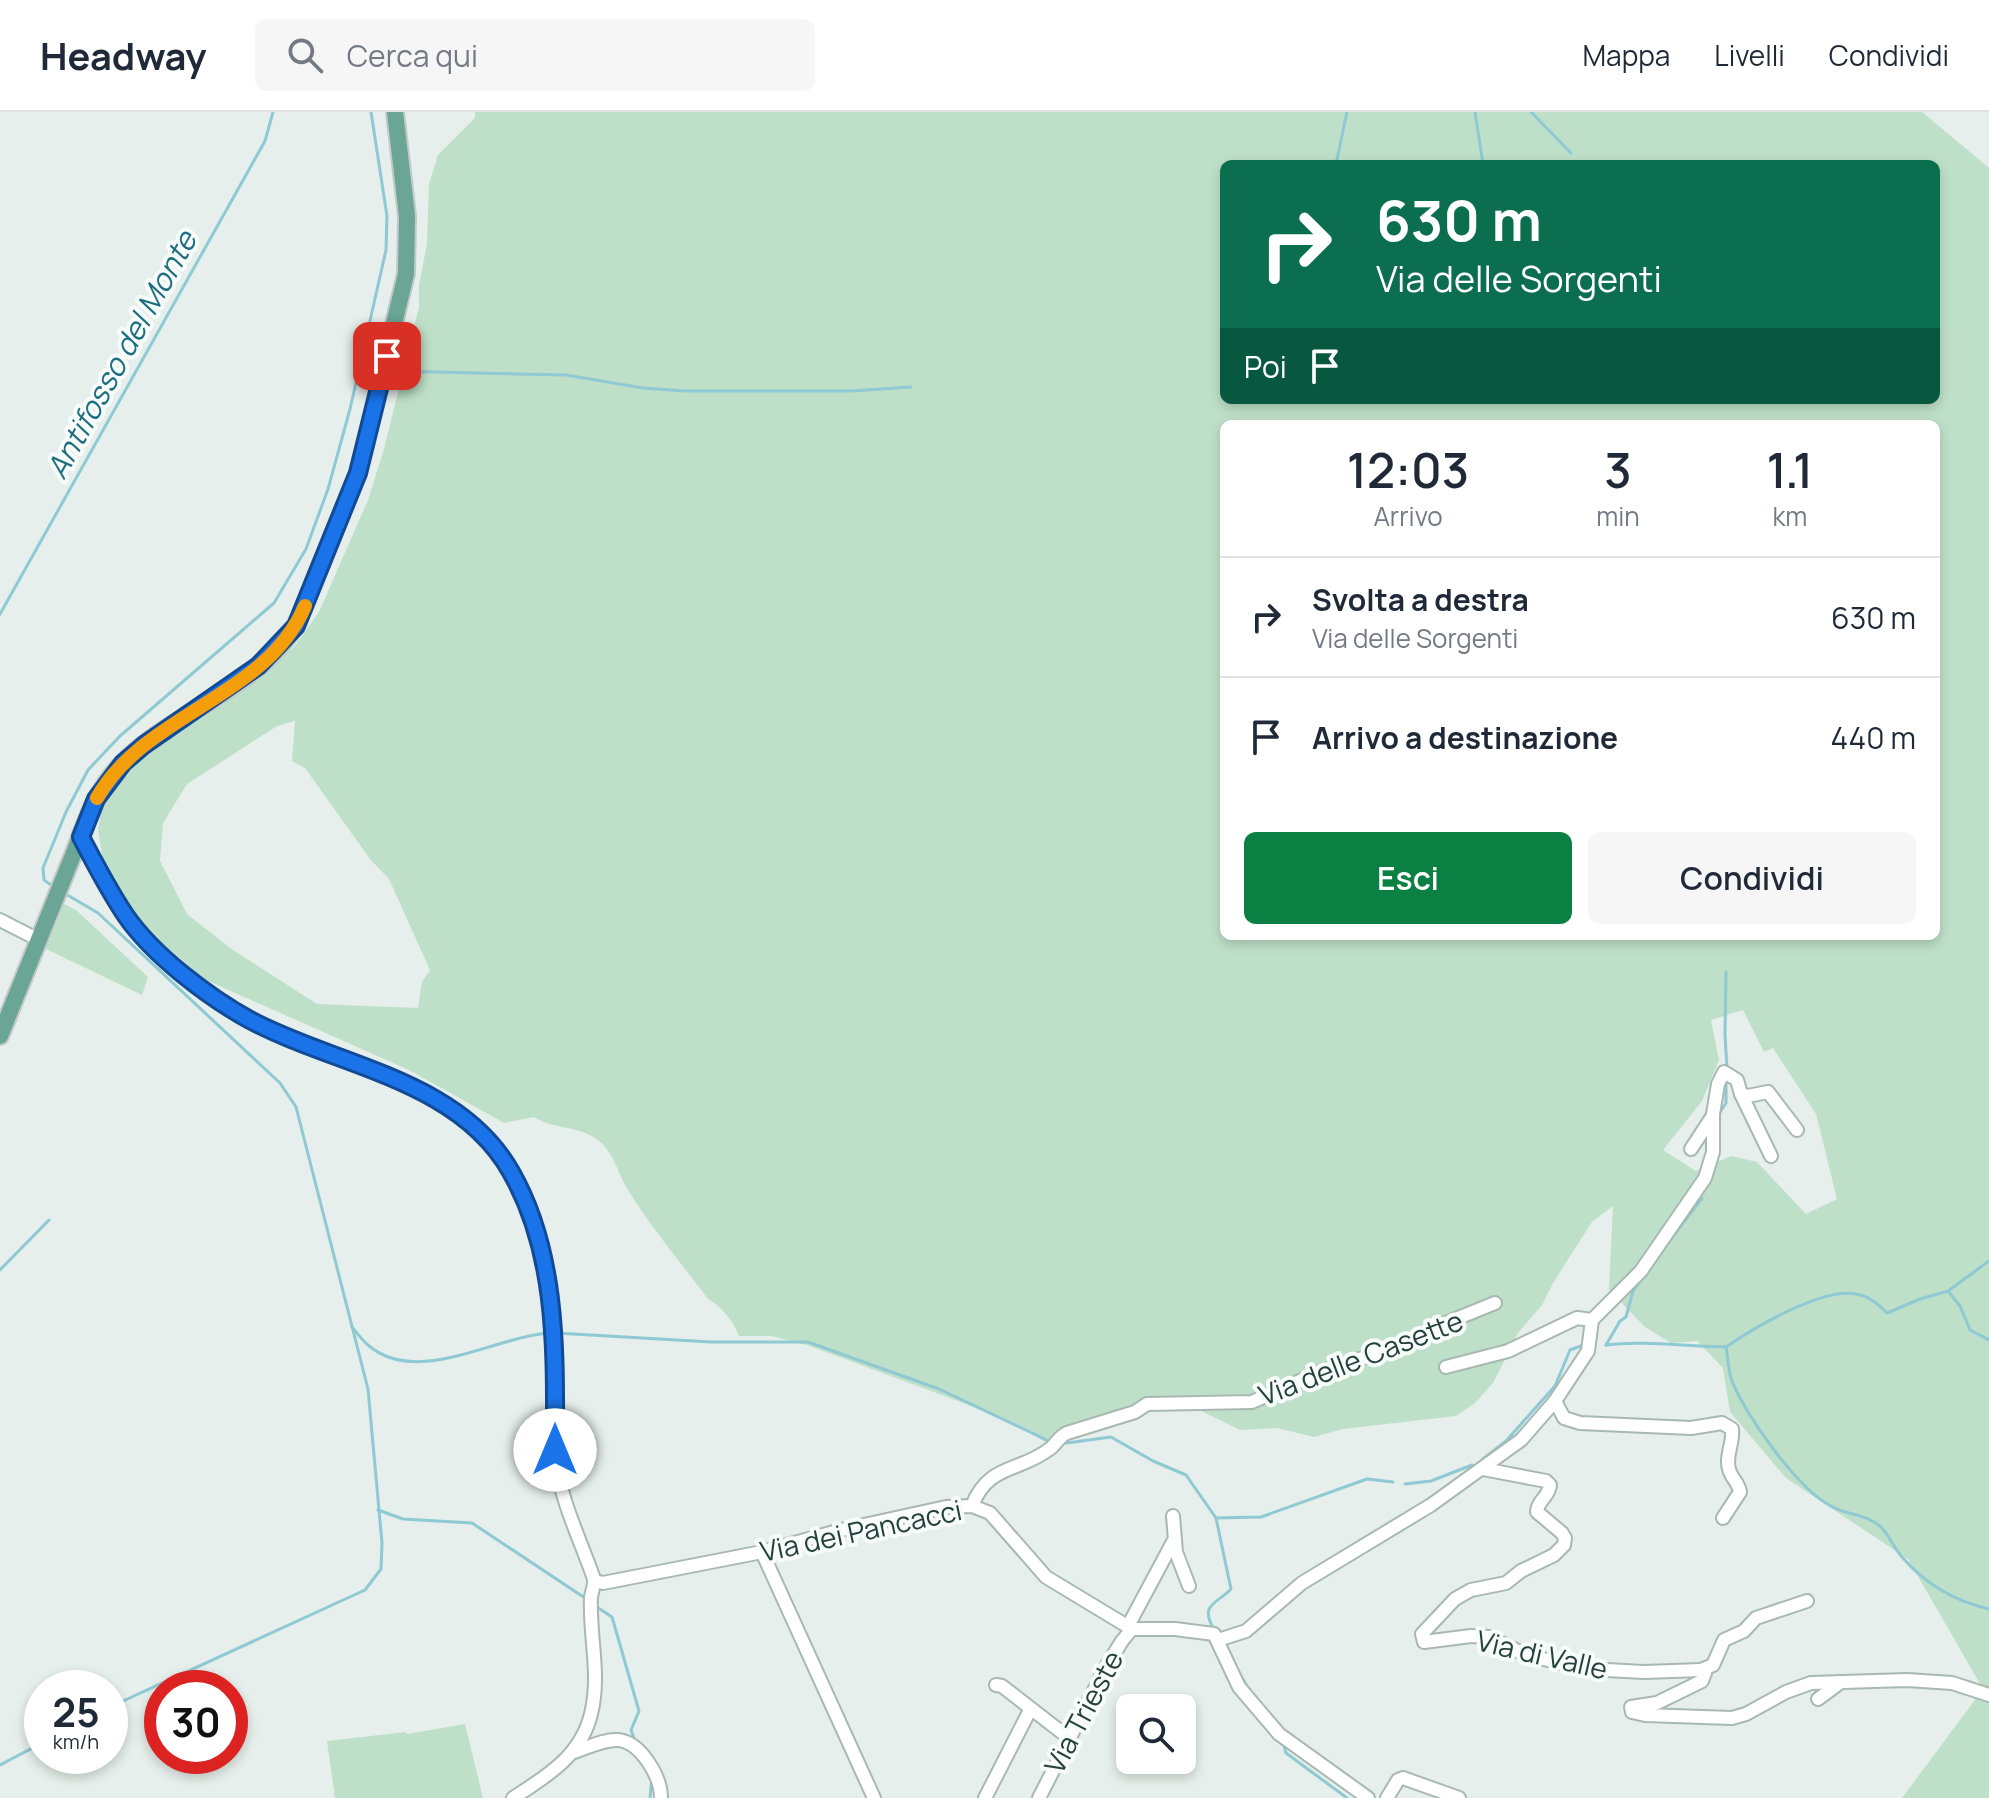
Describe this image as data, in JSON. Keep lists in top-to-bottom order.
{
  "streets": {
    "street": [
      "Via delle Casette",
      "Via dei Pancacci",
      "Via di Valle",
      "Via Trieste"
    ]
  },
  "crossings": [
    ["Via delle Casette", "Via dei Pancacci"],
    ["Via dei Pancacci", "Via Trieste"]
  ],
  "water": ["Antifosso del Monte"],
  "page": {
    "header": "Headway",
    "search": "Cerca qui",
    "nav": ["Mappa", "Livelli", "Condividi"],
    "turn": ["630 m", "Via delle Sorgenti"],
    "then": "Poi",
    "eta": [
      "12:03",
      "Arrivo",
      "3",
      "min",
      "1.1",
      "km"
    ],
    "list": [
      {
        "name": "Svolta a destra",
        "note": "Via delle Sorgenti",
        "value": "630 m"
      },
      {
        "name": "Arrivo a destinazione",
        "value": "440 m"
      }
    ],
    "buttons": ["Esci", "Condividi"],
    "speed": "25 km/h",
    "limit": "30"
  }
}
